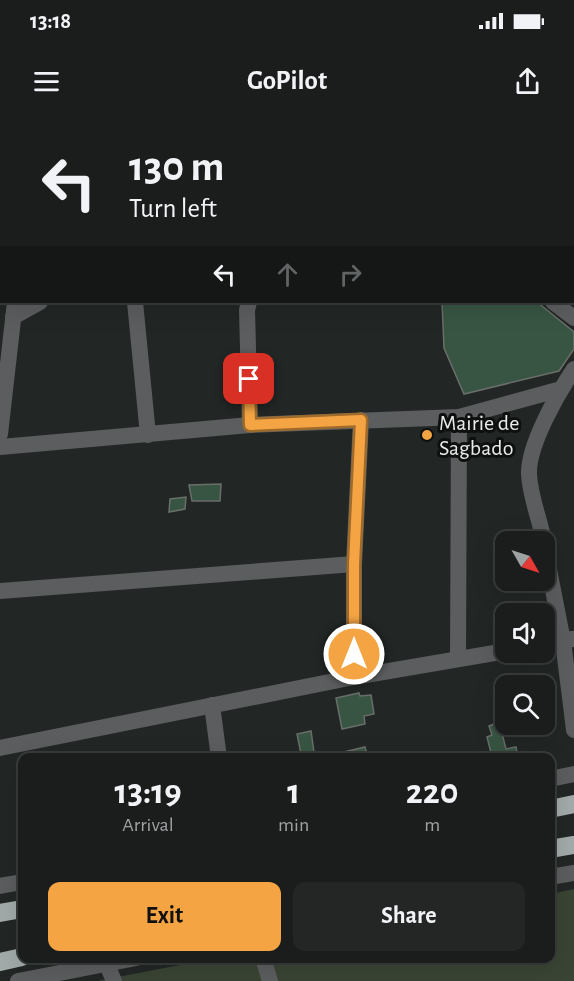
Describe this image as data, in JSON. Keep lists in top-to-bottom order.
{
  "places": ["Mairie de Sagbado"],
  "north": "bottom right",
  "page": {
    "status": "13:18",
    "header": "GoPilot",
    "turn": ["130 m", "Turn left"],
    "eta": [
      "13:19",
      "Arrival",
      "1",
      "min",
      "220",
      "m"
    ],
    "buttons": ["Exit", "Share"]
  }
}
